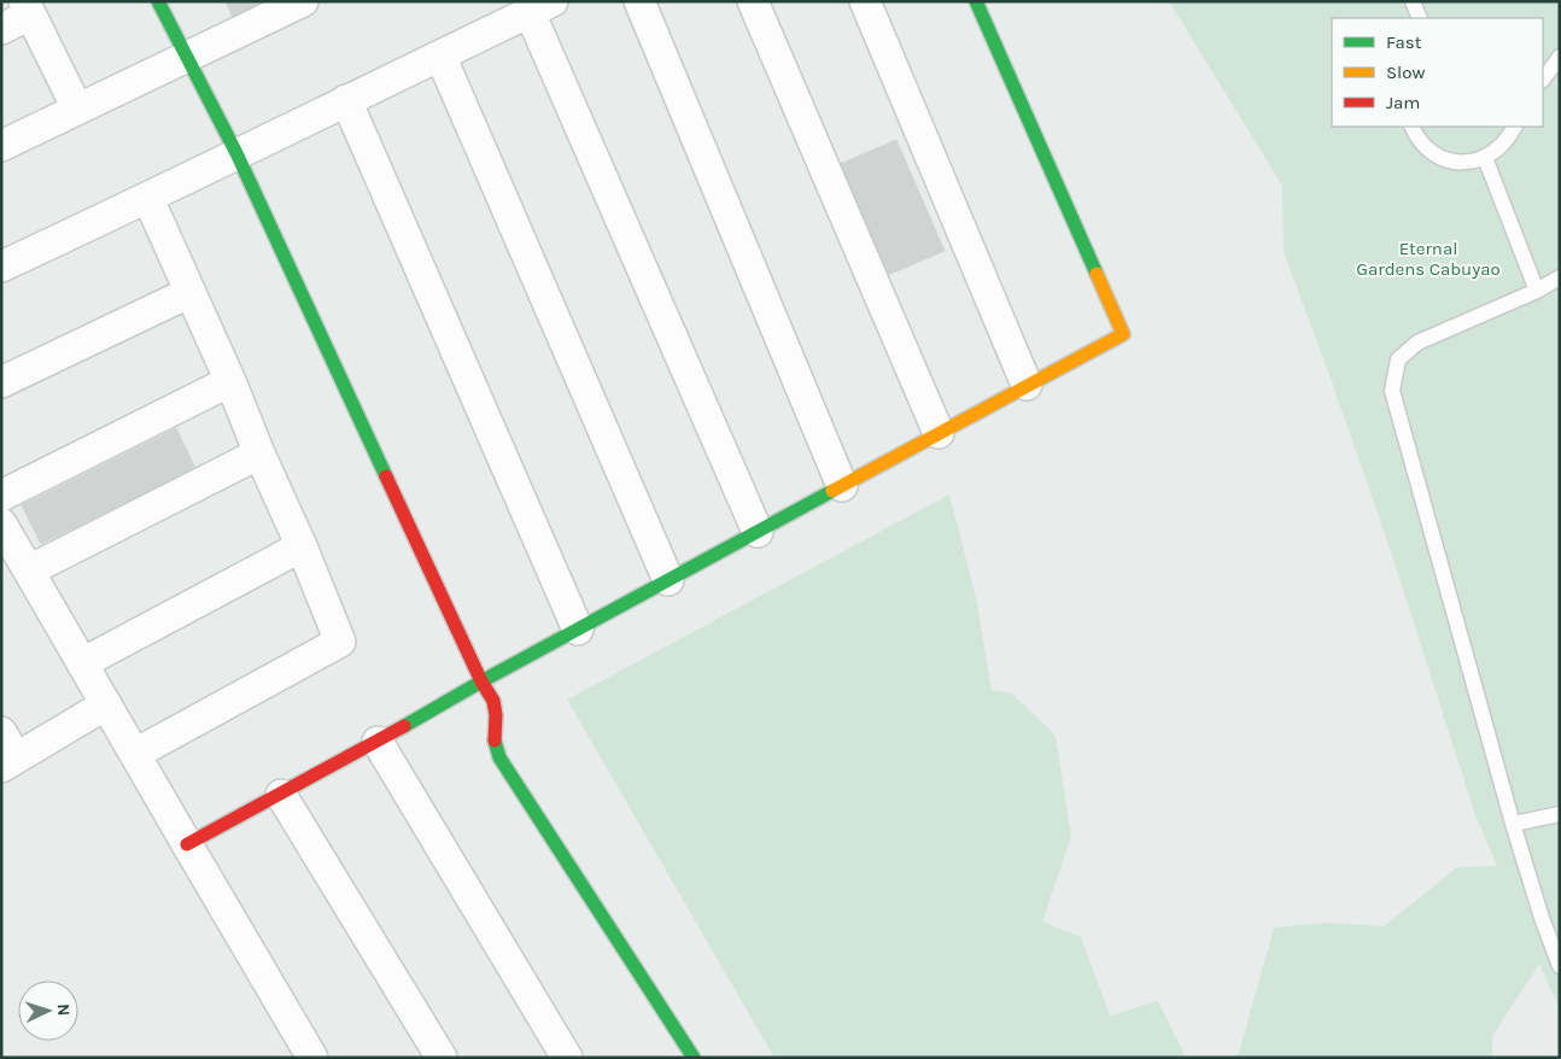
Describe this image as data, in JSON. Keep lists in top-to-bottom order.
{
  "parks": ["Eternal Gardens Cabuyao"],
  "legend": ["Fast", "Slow", "Jam"],
  "north": "right"
}
